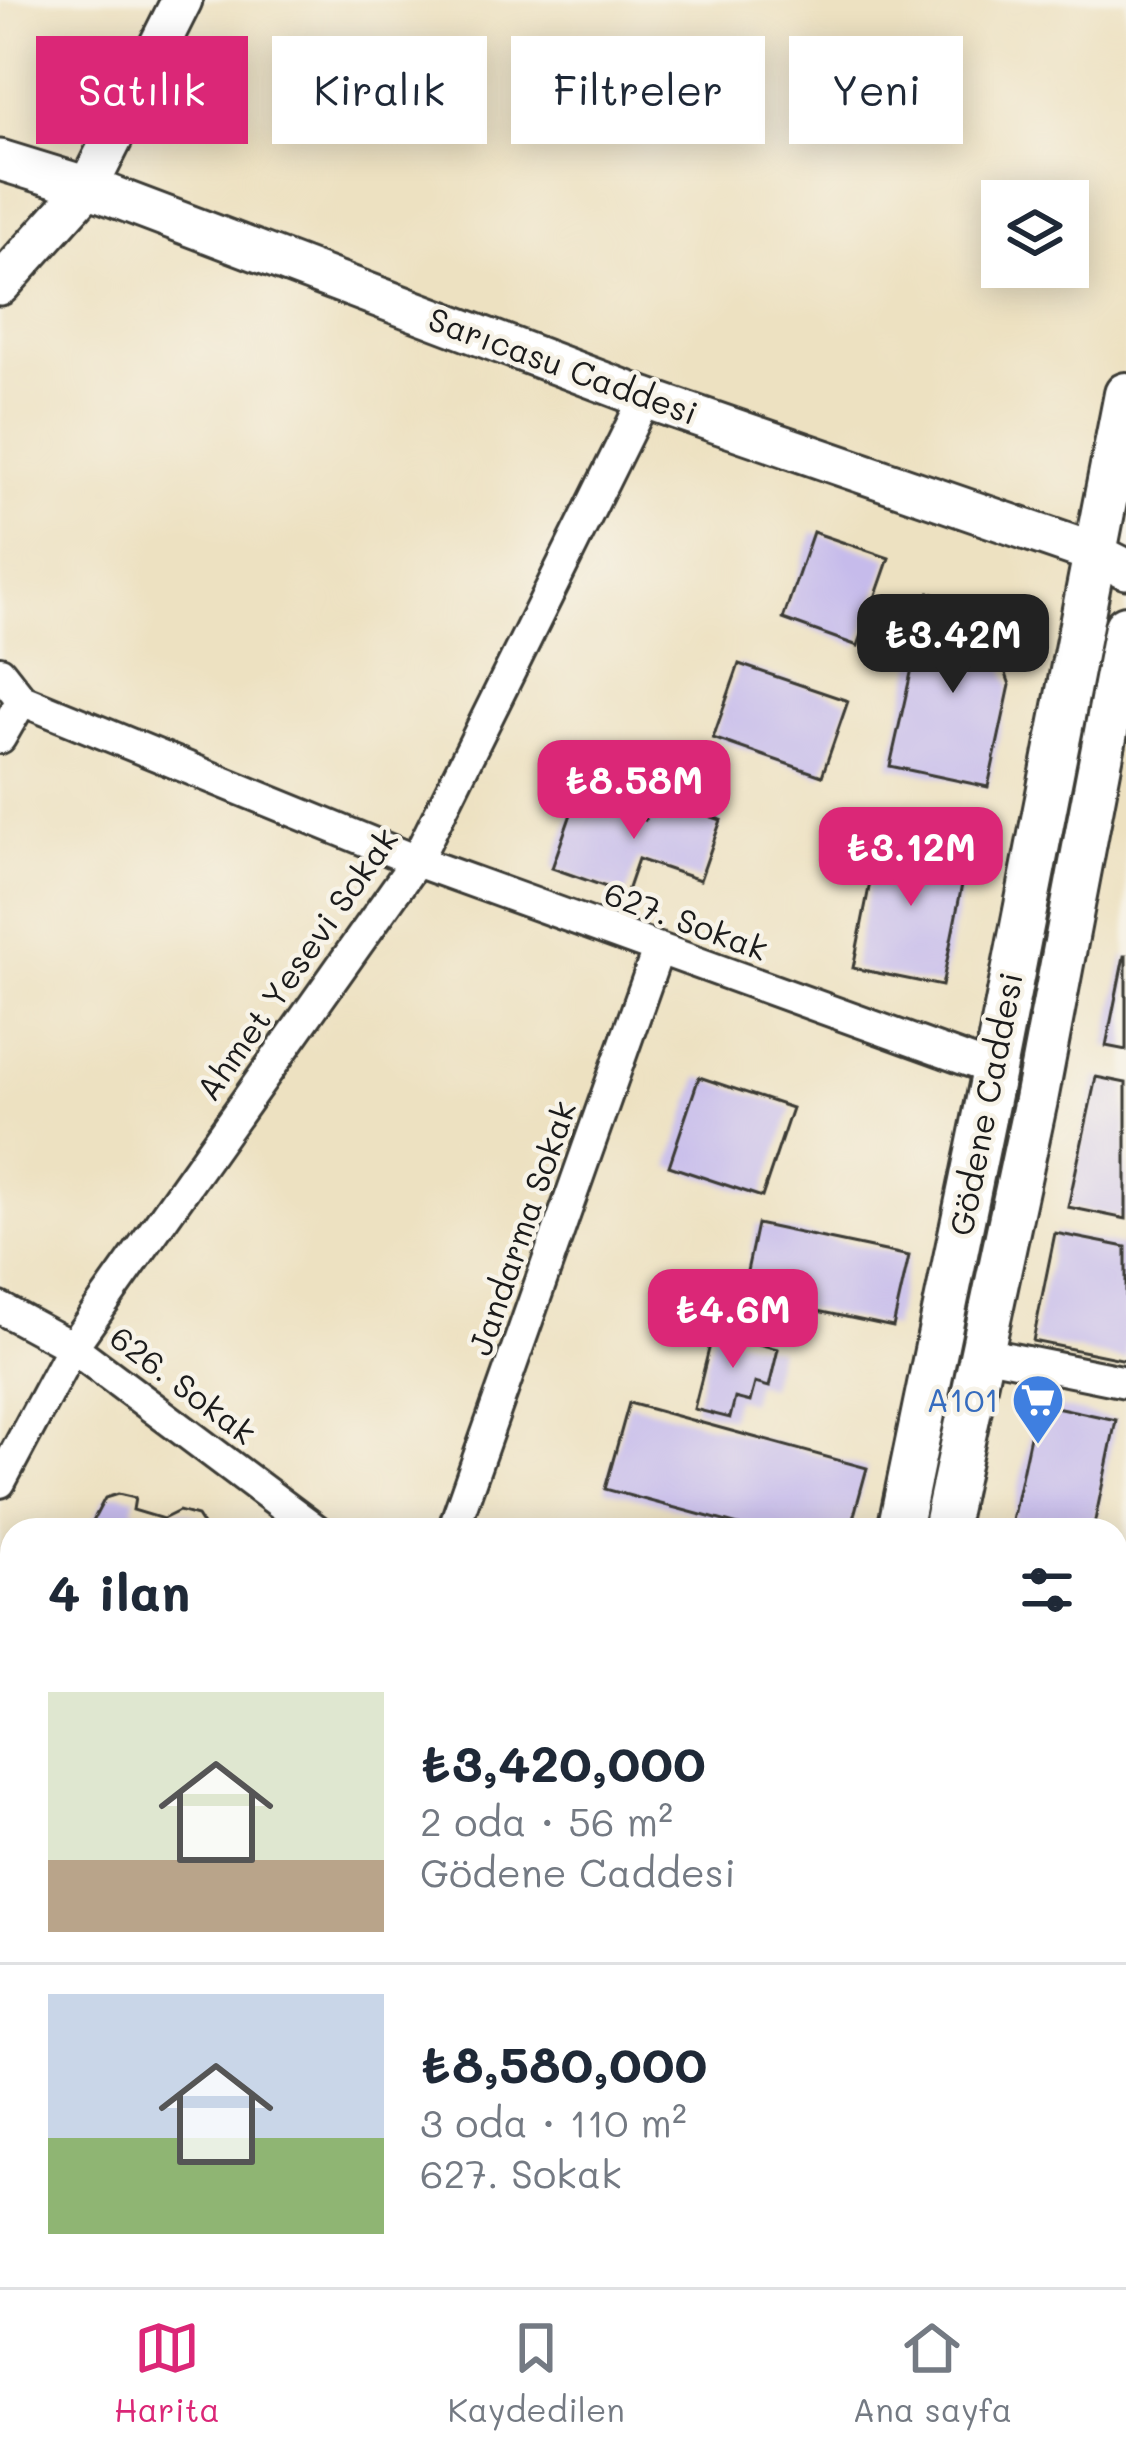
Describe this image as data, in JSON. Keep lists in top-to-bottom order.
{
  "streets": {
    "main road": ["Gödene Caddesi"],
    "street": [
      "Sarıcasu Caddesi",
      "627. Sokak",
      "Ahmet Yesevi Sokak",
      "Jandarma Sokak",
      "626. Sokak"
    ]
  },
  "crossings": [
    ["Sarıcasu Caddesi", "Ahmet Yesevi Sokak"],
    ["Sarıcasu Caddesi", "Gödene Caddesi"],
    ["627. Sokak", "Ahmet Yesevi Sokak"],
    ["627. Sokak", "Gödene Caddesi"],
    ["627. Sokak", "Jandarma Sokak"],
    ["Ahmet Yesevi Sokak", "626. Sokak"]
  ],
  "places": {
    "supermarket": ["A101"]
  },
  "page": {
    "chip": [
      "Satılık",
      "Kiralık",
      "Filtreler",
      "Yeni"
    ],
    "price": [
      "₺3.42M",
      "₺8.58M",
      "₺3.12M",
      "₺4.6M"
    ],
    "heading": "4 ilan",
    "list": [
      {
        "name": "₺3,420,000",
        "note": "2 oda · 56 m² · Gödene Caddesi"
      },
      {
        "name": "₺8,580,000",
        "note": "3 oda · 110 m² · 627. Sokak"
      }
    ],
    "tabs": ["Harita", "Kaydedilen", "Ana sayfa"]
  }
}
